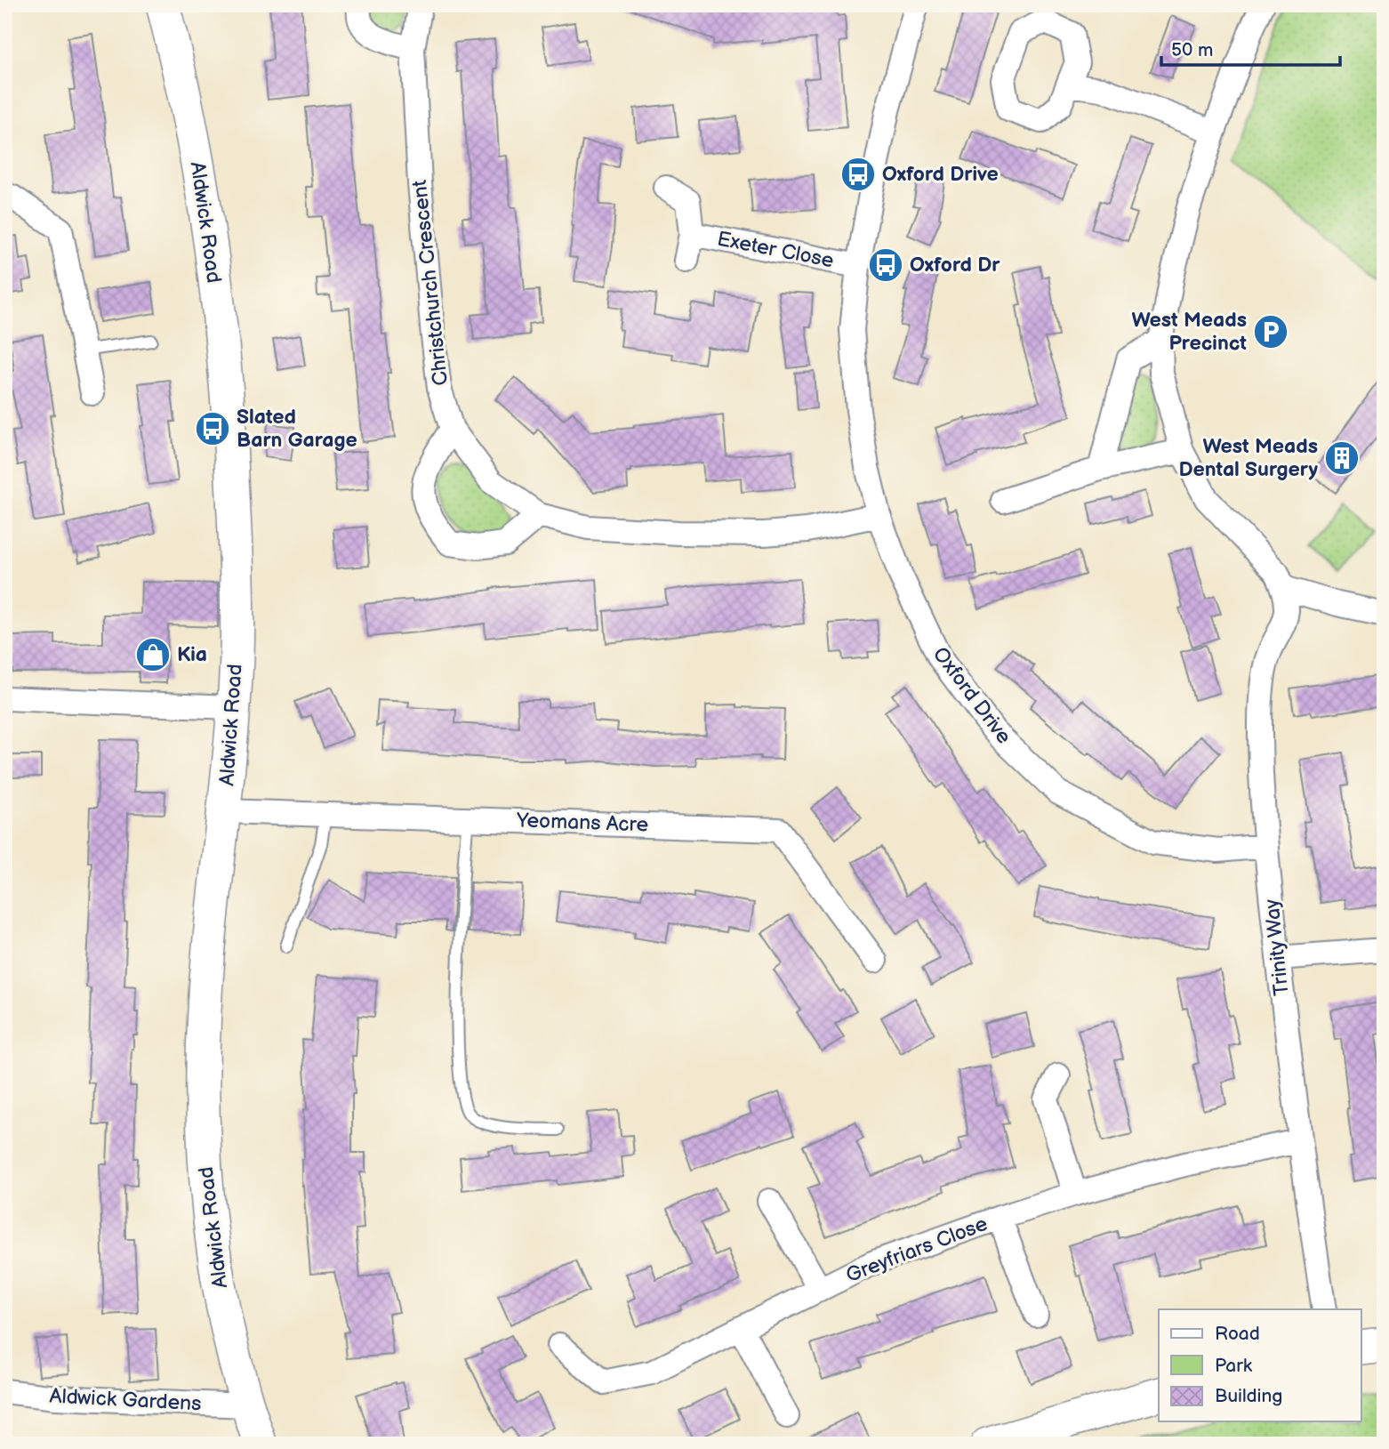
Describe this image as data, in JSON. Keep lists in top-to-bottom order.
{
  "streets": {
    "main road": ["Aldwick Road"],
    "street": [
      "Exeter Close",
      "Christchurch Crescent",
      "Oxford Drive",
      "Yeomans Acre",
      "Trinity Way",
      "Greyfriars Close",
      "Aldwick Gardens"
    ]
  },
  "crossings": [
    ["Aldwick Road", "Yeomans Acre"],
    ["Aldwick Road", "Aldwick Gardens"],
    ["Exeter Close", "Oxford Drive"],
    ["Christchurch Crescent", "Oxford Drive"],
    ["Oxford Drive", "Trinity Way"],
    ["Trinity Way", "Greyfriars Close"]
  ],
  "places": {
    "bus stop": ["Oxford Drive", "Oxford Dr", "Slated Barn Garage"],
    "parking": ["West Meads Precinct"],
    "building": ["West Meads Dental Surgery"],
    "shop": ["Kia"]
  },
  "legend": ["Road", "Park", "Building"],
  "scale_bar": "50 m"
}
